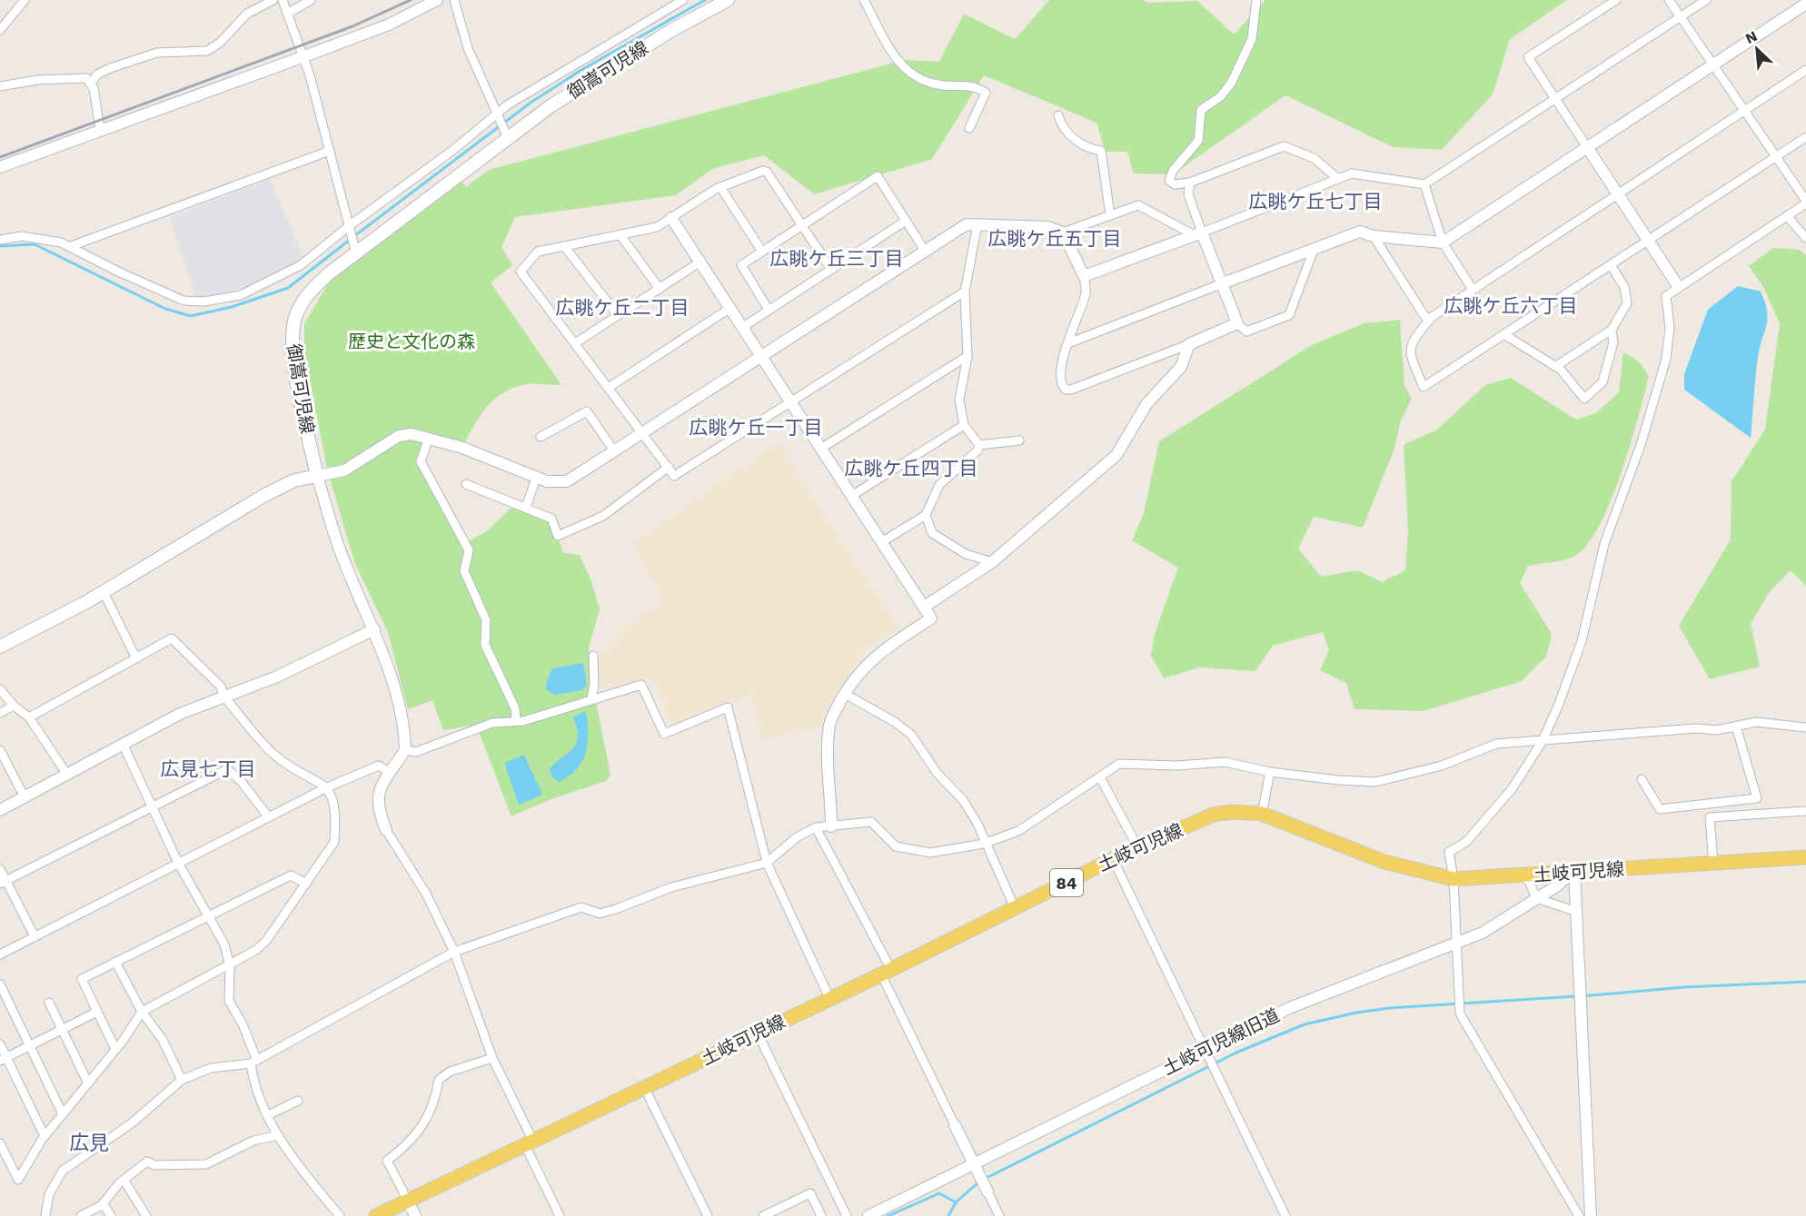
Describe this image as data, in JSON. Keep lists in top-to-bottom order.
{
  "streets": {
    "main road": ["御嵩可児線", "土岐可児線", "84"],
    "street": ["土岐可児線旧道"]
  },
  "crossings": [
    ["土岐可児線", "土岐可児線旧道"]
  ],
  "districts": [
    "広眺ケ丘七丁目",
    "広眺ケ丘五丁目",
    "広眺ケ丘三丁目",
    "広眺ケ丘六丁目",
    "広眺ケ丘二丁目",
    "広眺ケ丘一丁目",
    "広眺ケ丘四丁目",
    "広見七丁目",
    "広見"
  ],
  "parks": ["歴史と文化の森"],
  "north": "top left"
}
